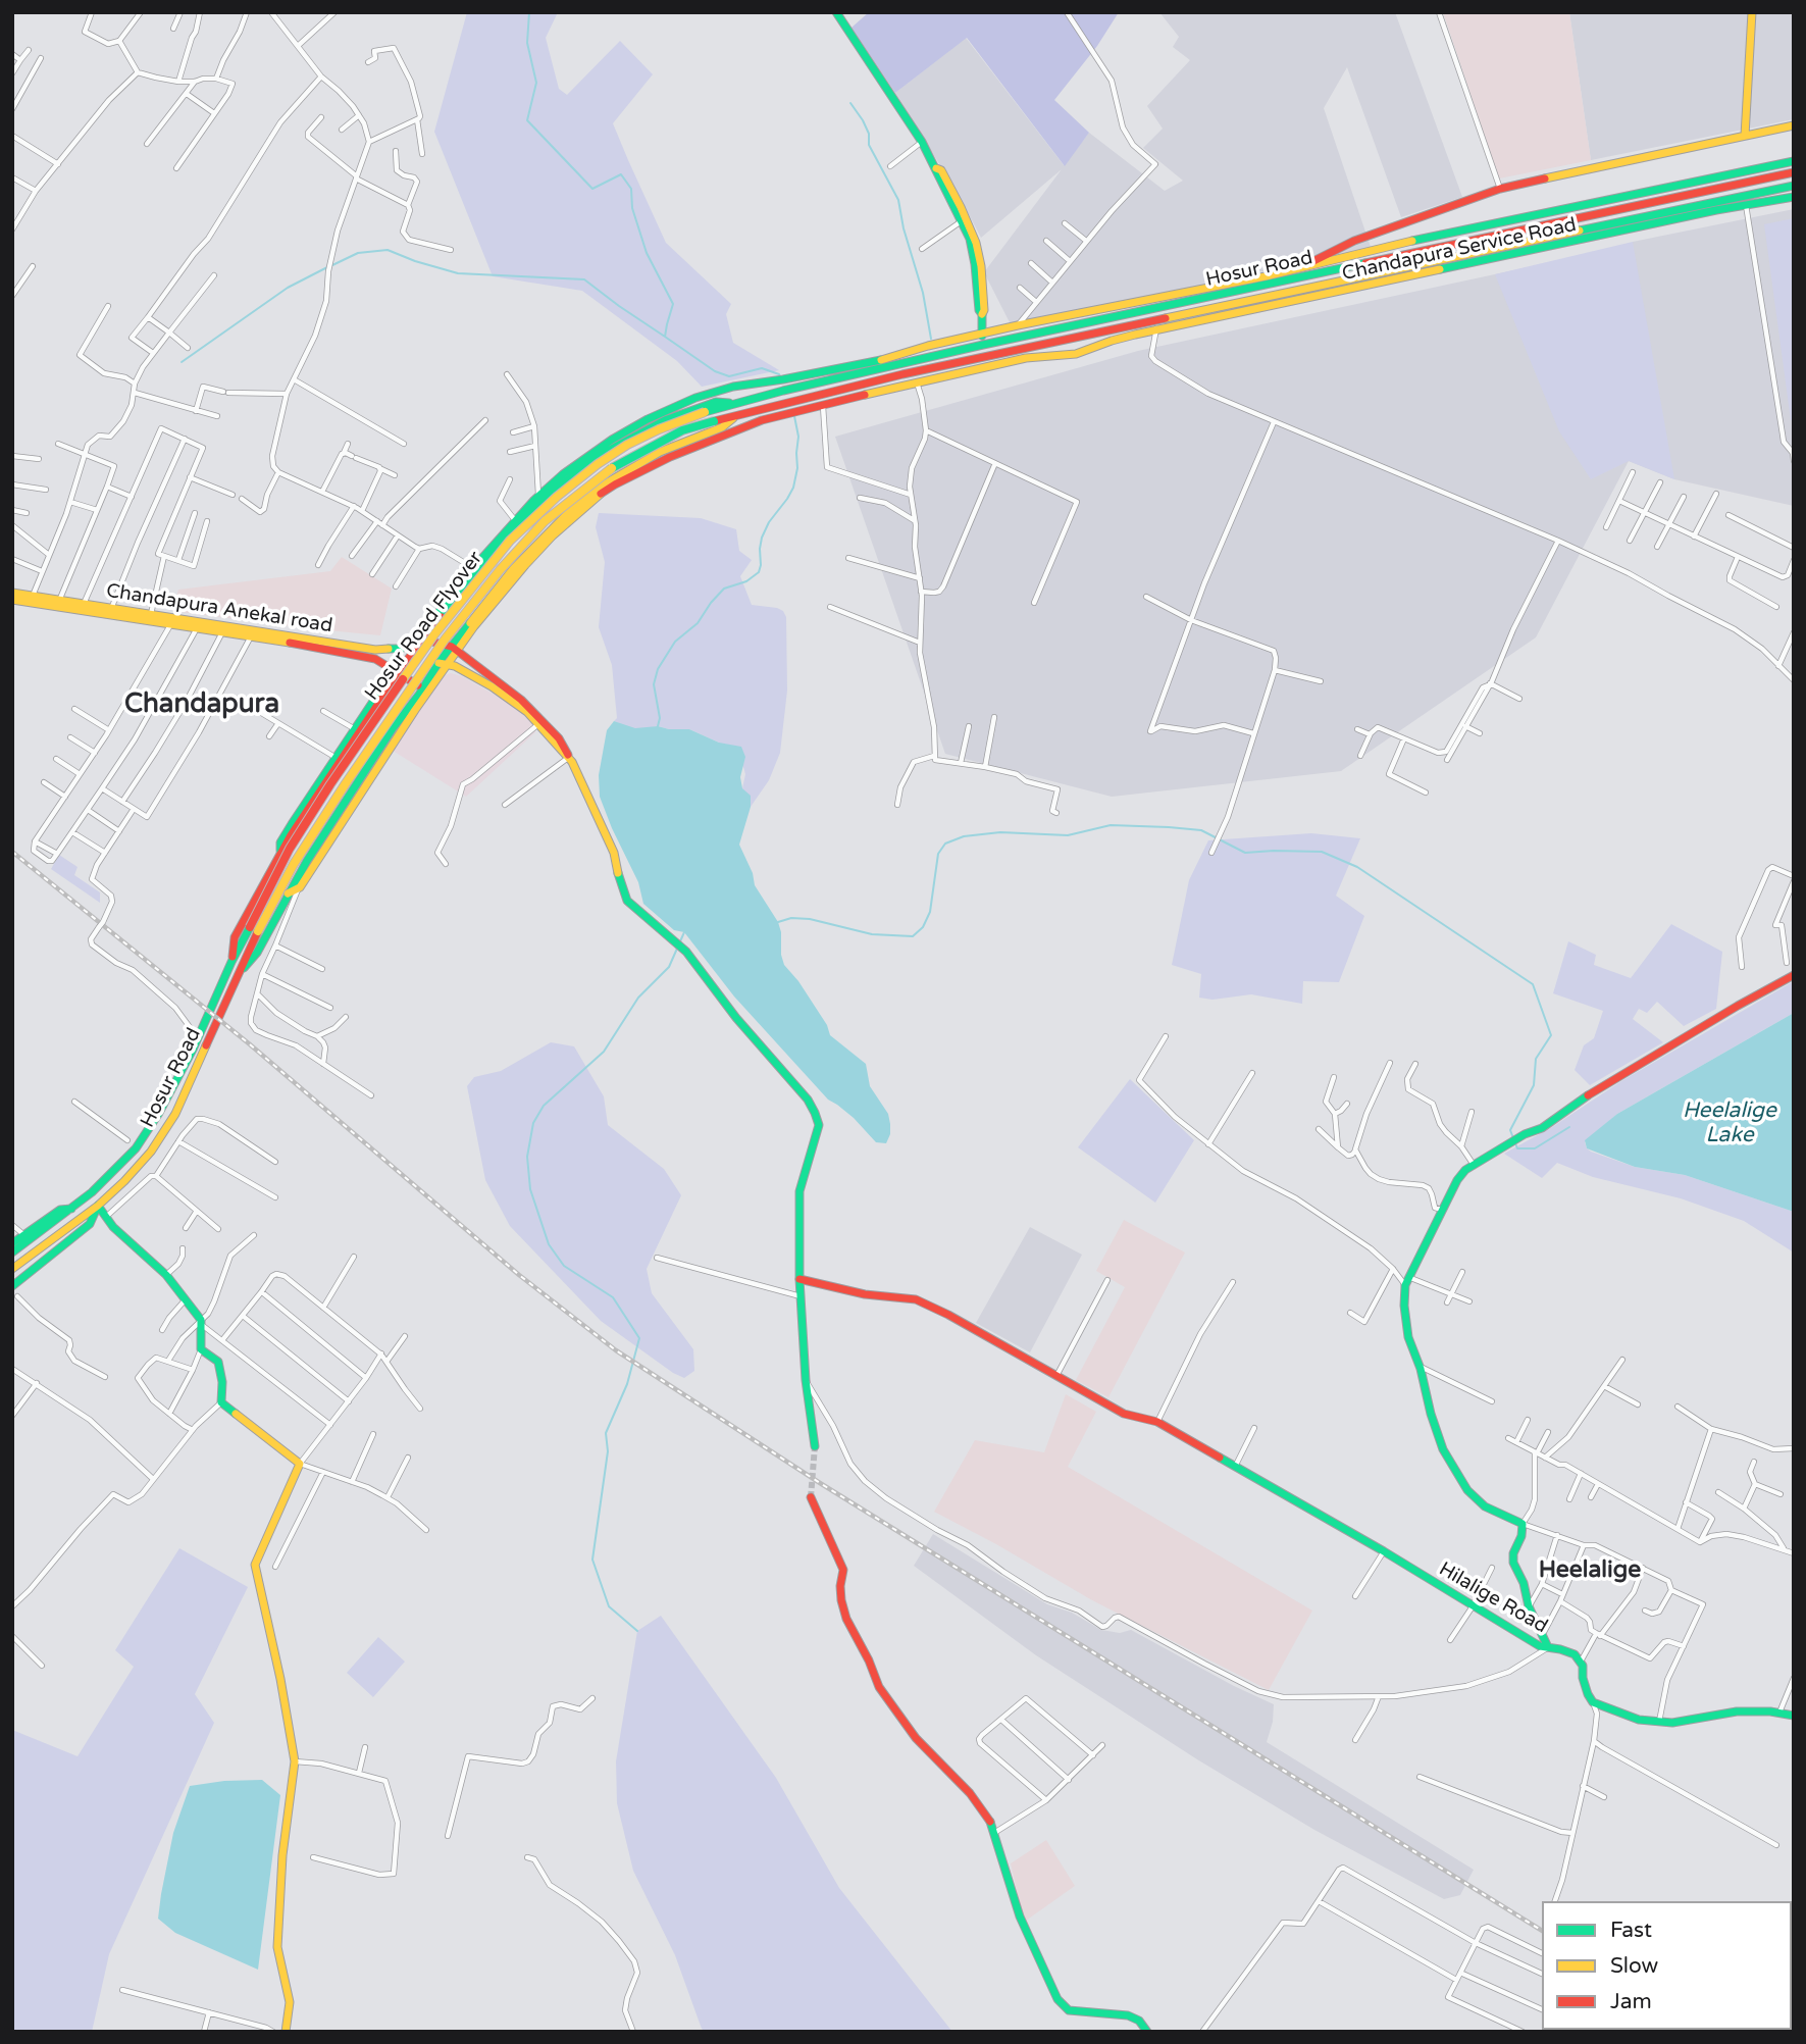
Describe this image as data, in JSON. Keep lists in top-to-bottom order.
{
  "streets": {
    "main road": [
      "Chandapura Service Road",
      "Hosur Road",
      "Chandapura Anekal road",
      "Hosur Road Flyover",
      "Hilalige Road"
    ]
  },
  "crossings": [
    ["Chandapura Service Road", "Hosur Road"],
    ["Hosur Road", "Hosur Road Flyover"]
  ],
  "districts": ["Chandapura", "Heelalige"],
  "water": ["Heelalige Lake"],
  "legend": ["Fast", "Slow", "Jam"]
}
